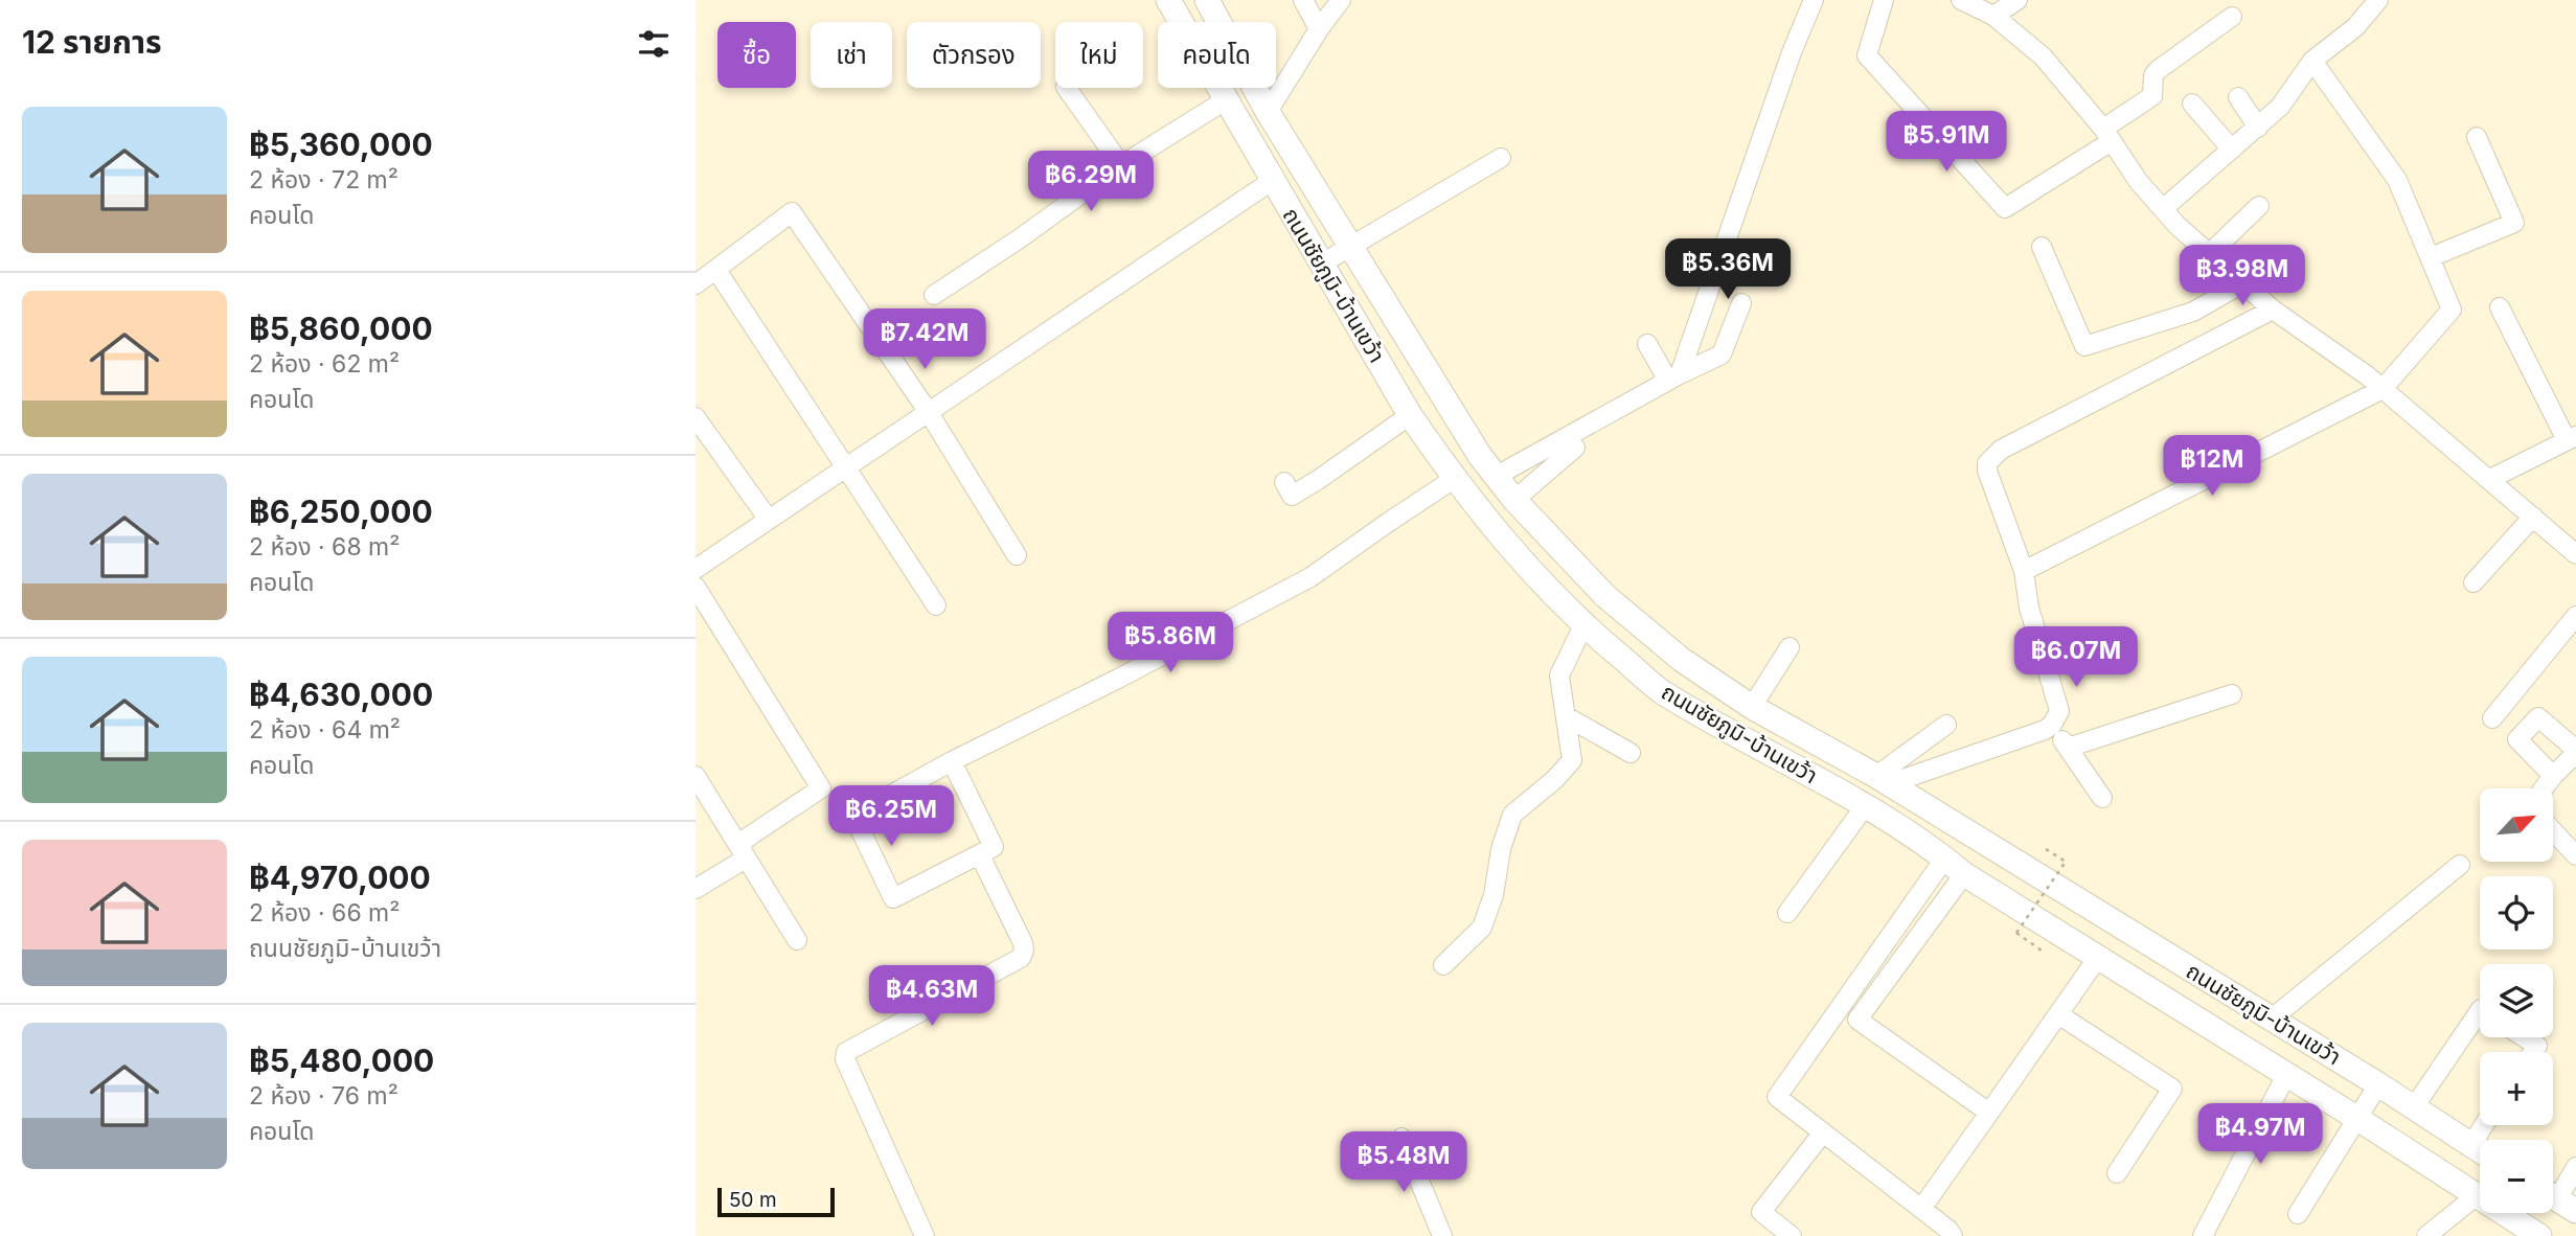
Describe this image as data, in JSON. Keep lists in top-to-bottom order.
{
  "streets": {
    "main road": ["ถนนชัยภูมิ-บ้านเขว้า"]
  },
  "scale_bar": "50 m",
  "north": "top right",
  "page": {
    "heading": "12 รายการ",
    "chip": [
      "ซื้อ",
      "เช่า",
      "ตัวกรอง",
      "ใหม่",
      "คอนโด"
    ],
    "list": [
      {
        "name": "฿5,360,000",
        "note": "2 ห้อง · 72 m² · คอนโด"
      },
      {
        "name": "฿5,860,000",
        "note": "2 ห้อง · 62 m² · คอนโด"
      },
      {
        "name": "฿6,250,000",
        "note": "2 ห้อง · 68 m² · คอนโด"
      },
      {
        "name": "฿4,630,000",
        "note": "2 ห้อง · 64 m² · คอนโด"
      },
      {
        "name": "฿4,970,000",
        "note": "2 ห้อง · 66 m² · ถนนชัยภูมิ-บ้านเขว้า"
      },
      {
        "name": "฿5,480,000",
        "note": "2 ห้อง · 76 m² · คอนโด"
      }
    ],
    "price": [
      "฿5.91M",
      "฿6.29M",
      "฿5.36M",
      "฿3.98M",
      "฿7.42M",
      "฿12M",
      "฿5.86M",
      "฿6.07M",
      "฿6.25M",
      "฿4.63M",
      "฿4.97M",
      "฿5.48M"
    ],
    "map_buttons": ["+", "−"],
    "scale": "50 m"
  }
}
